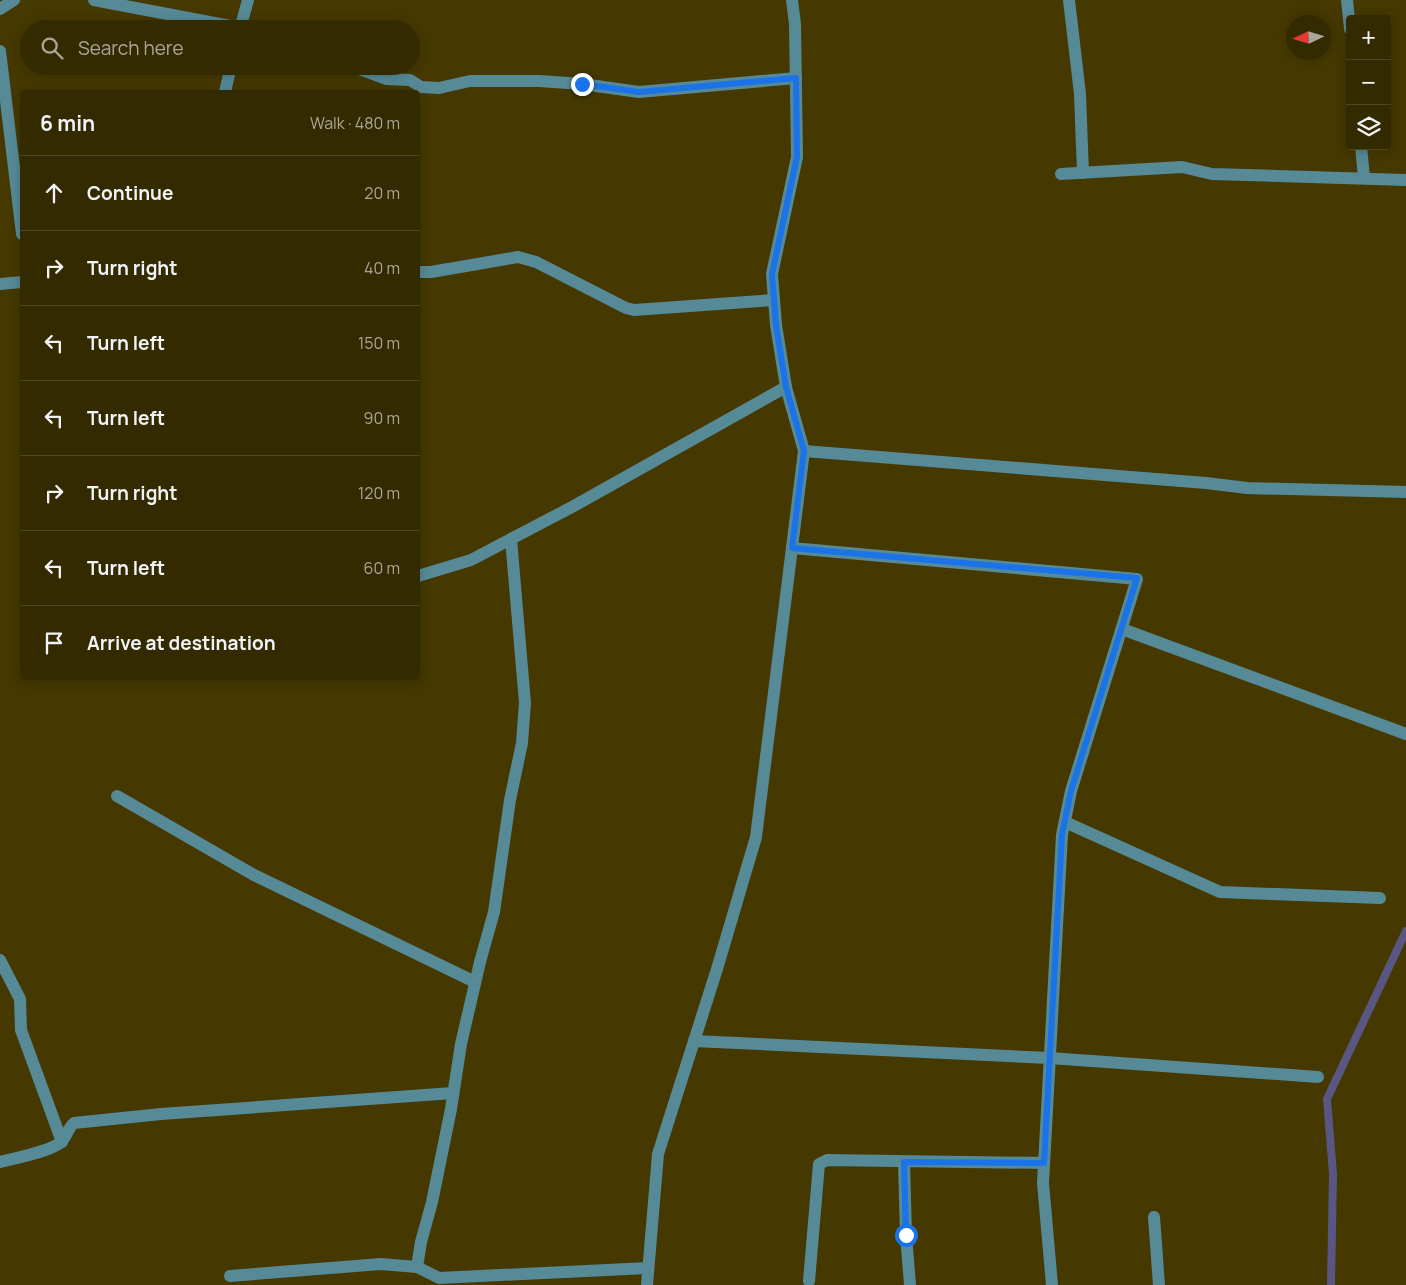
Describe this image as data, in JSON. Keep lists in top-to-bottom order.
{
  "north": "left",
  "page": {
    "map_buttons": ["+", "−"],
    "search": "Search here",
    "heading": ["6 min", "Walk · 480 m"],
    "list": [
      ["Continue", "20 m"],
      ["Turn right", "40 m"],
      ["Turn left", "150 m"],
      ["Turn left", "90 m"],
      ["Turn right", "120 m"],
      ["Turn left", "60 m"],
      "Arrive at destination"
    ]
  }
}
